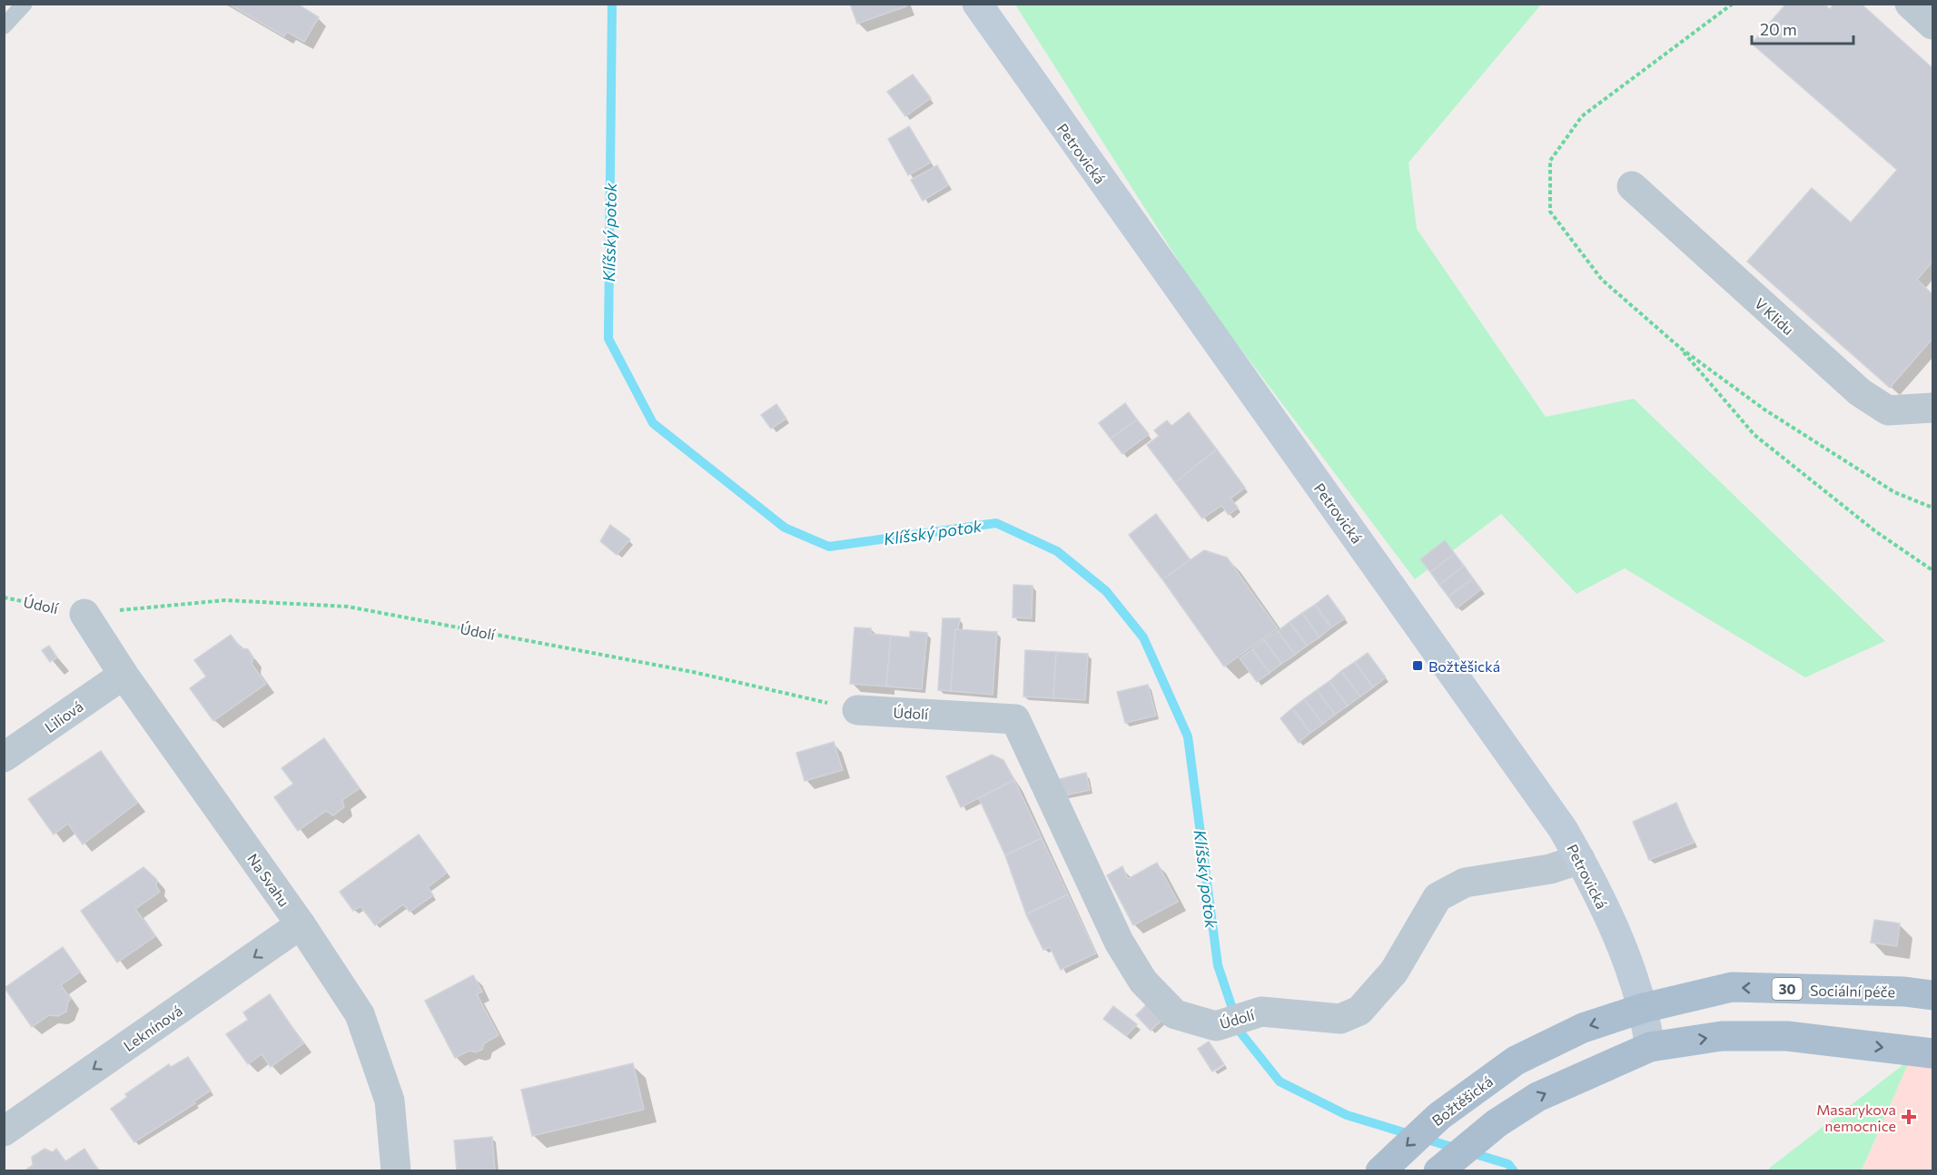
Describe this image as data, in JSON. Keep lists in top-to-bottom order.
{
  "streets": {
    "main road": [
      "Petrovická",
      "30",
      "Sociální péče",
      "Božtěšická"
    ],
    "street": [
      "V Klidu",
      "Údolí",
      "Liliová",
      "Na Svahu",
      "Leknínová"
    ]
  },
  "crossings": [
    ["Petrovická", "Údolí"],
    ["Petrovická", "Sociální péče"],
    ["Petrovická", "Božtěšická"],
    ["Údolí", "Na Svahu"],
    ["Liliová", "Na Svahu"],
    ["Na Svahu", "Leknínová"],
    ["Sociální péče", "Božtěšická"]
  ],
  "one_way": ["Leknínová"],
  "water": ["Klíšský potok"],
  "places": {
    "transit": ["Božtěšická"],
    "health": ["Masarykova nemocnice"]
  },
  "scale_bar": "20 m"
}
